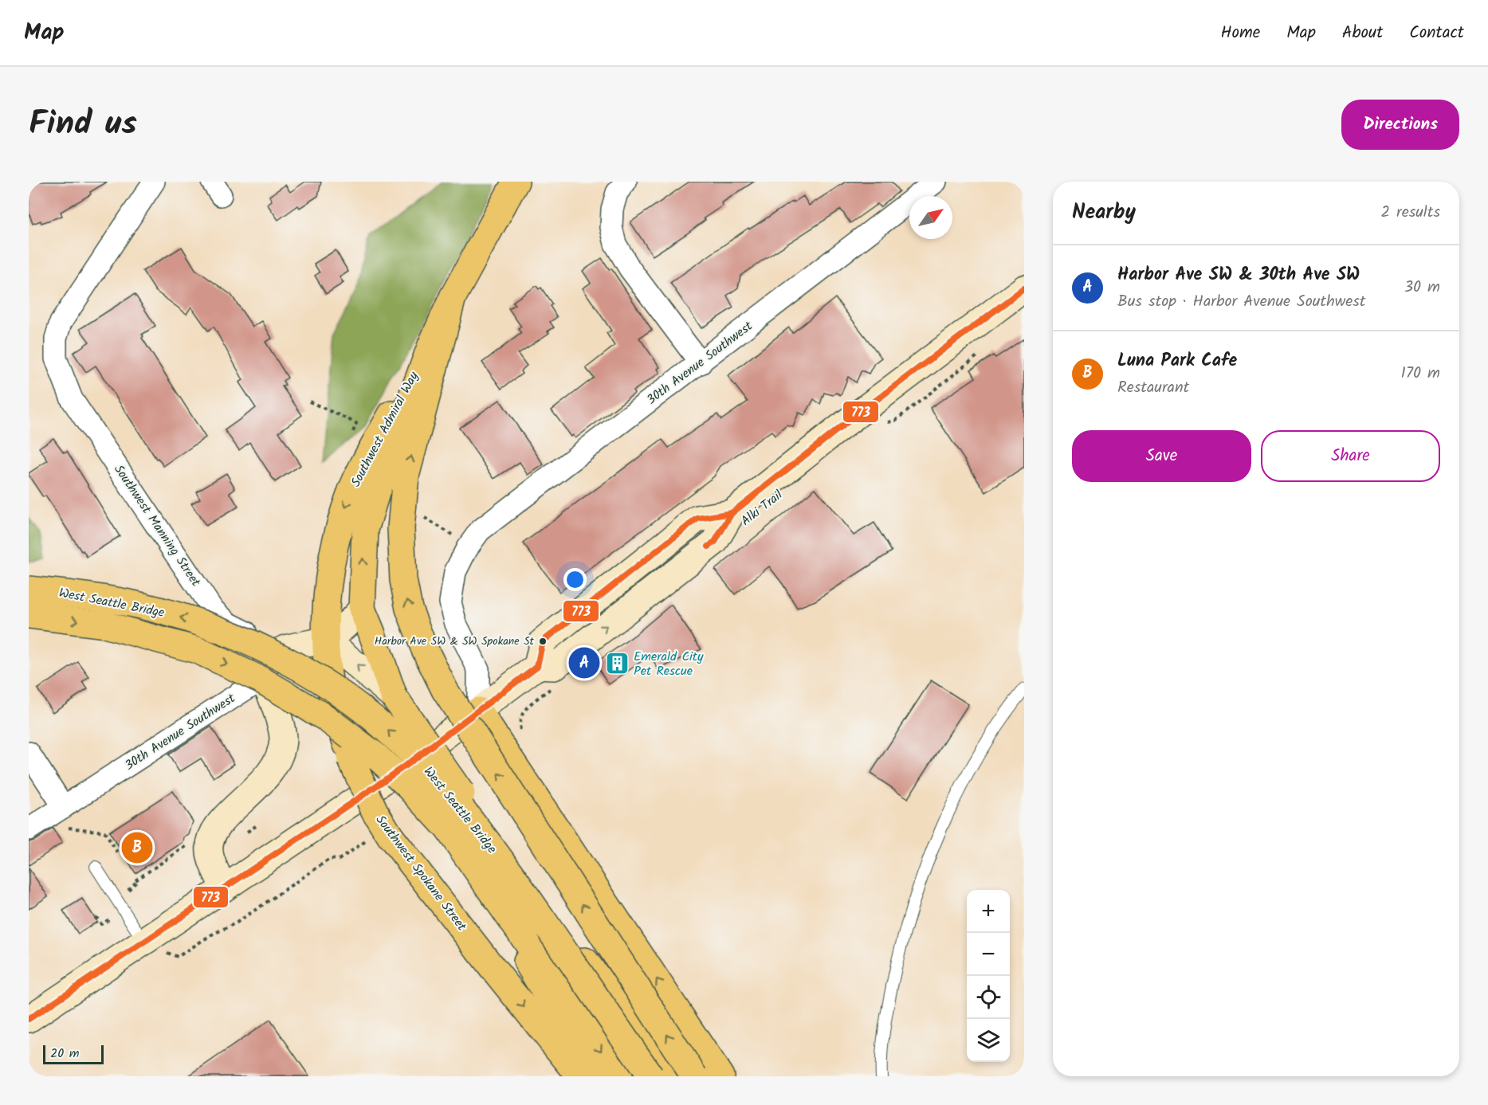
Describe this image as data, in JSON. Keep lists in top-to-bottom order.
{
  "streets": {
    "main road": ["Southwest Admiral Way", "West Seattle Bridge", "Southwest Spokane Street"],
    "street": ["30th Avenue Southwest", "Southwest Manning Street"]
  },
  "crossings": [
    ["Southwest Admiral Way", "Southwest Spokane Street"]
  ],
  "places": {
    "other": ["Harbor Ave SW & SW Spokane St"],
    "building": ["Emerald City Pet Rescue"]
  },
  "lines": ["transit line 773"],
  "scale_bar": "20 m",
  "north": "top right",
  "page": {
    "header": "Map",
    "nav": [
      "Home",
      "Map",
      "About",
      "Contact"
    ],
    "title": "Find us",
    "buttons": [
      "Directions",
      ["Save", "Share"]
    ],
    "heading": ["Nearby", "2 results"],
    "list": [
      {
        "mark": "A",
        "name": "Harbor Ave SW & 30th Ave SW",
        "note": "Bus stop · Harbor Avenue Southwest",
        "value": "30 m"
      },
      {
        "mark": "B",
        "name": "Luna Park Cafe",
        "note": "Restaurant",
        "value": "170 m"
      }
    ],
    "pins": ["A", "B"],
    "map_buttons": ["+", "−"],
    "scale": "20 m"
  }
}
